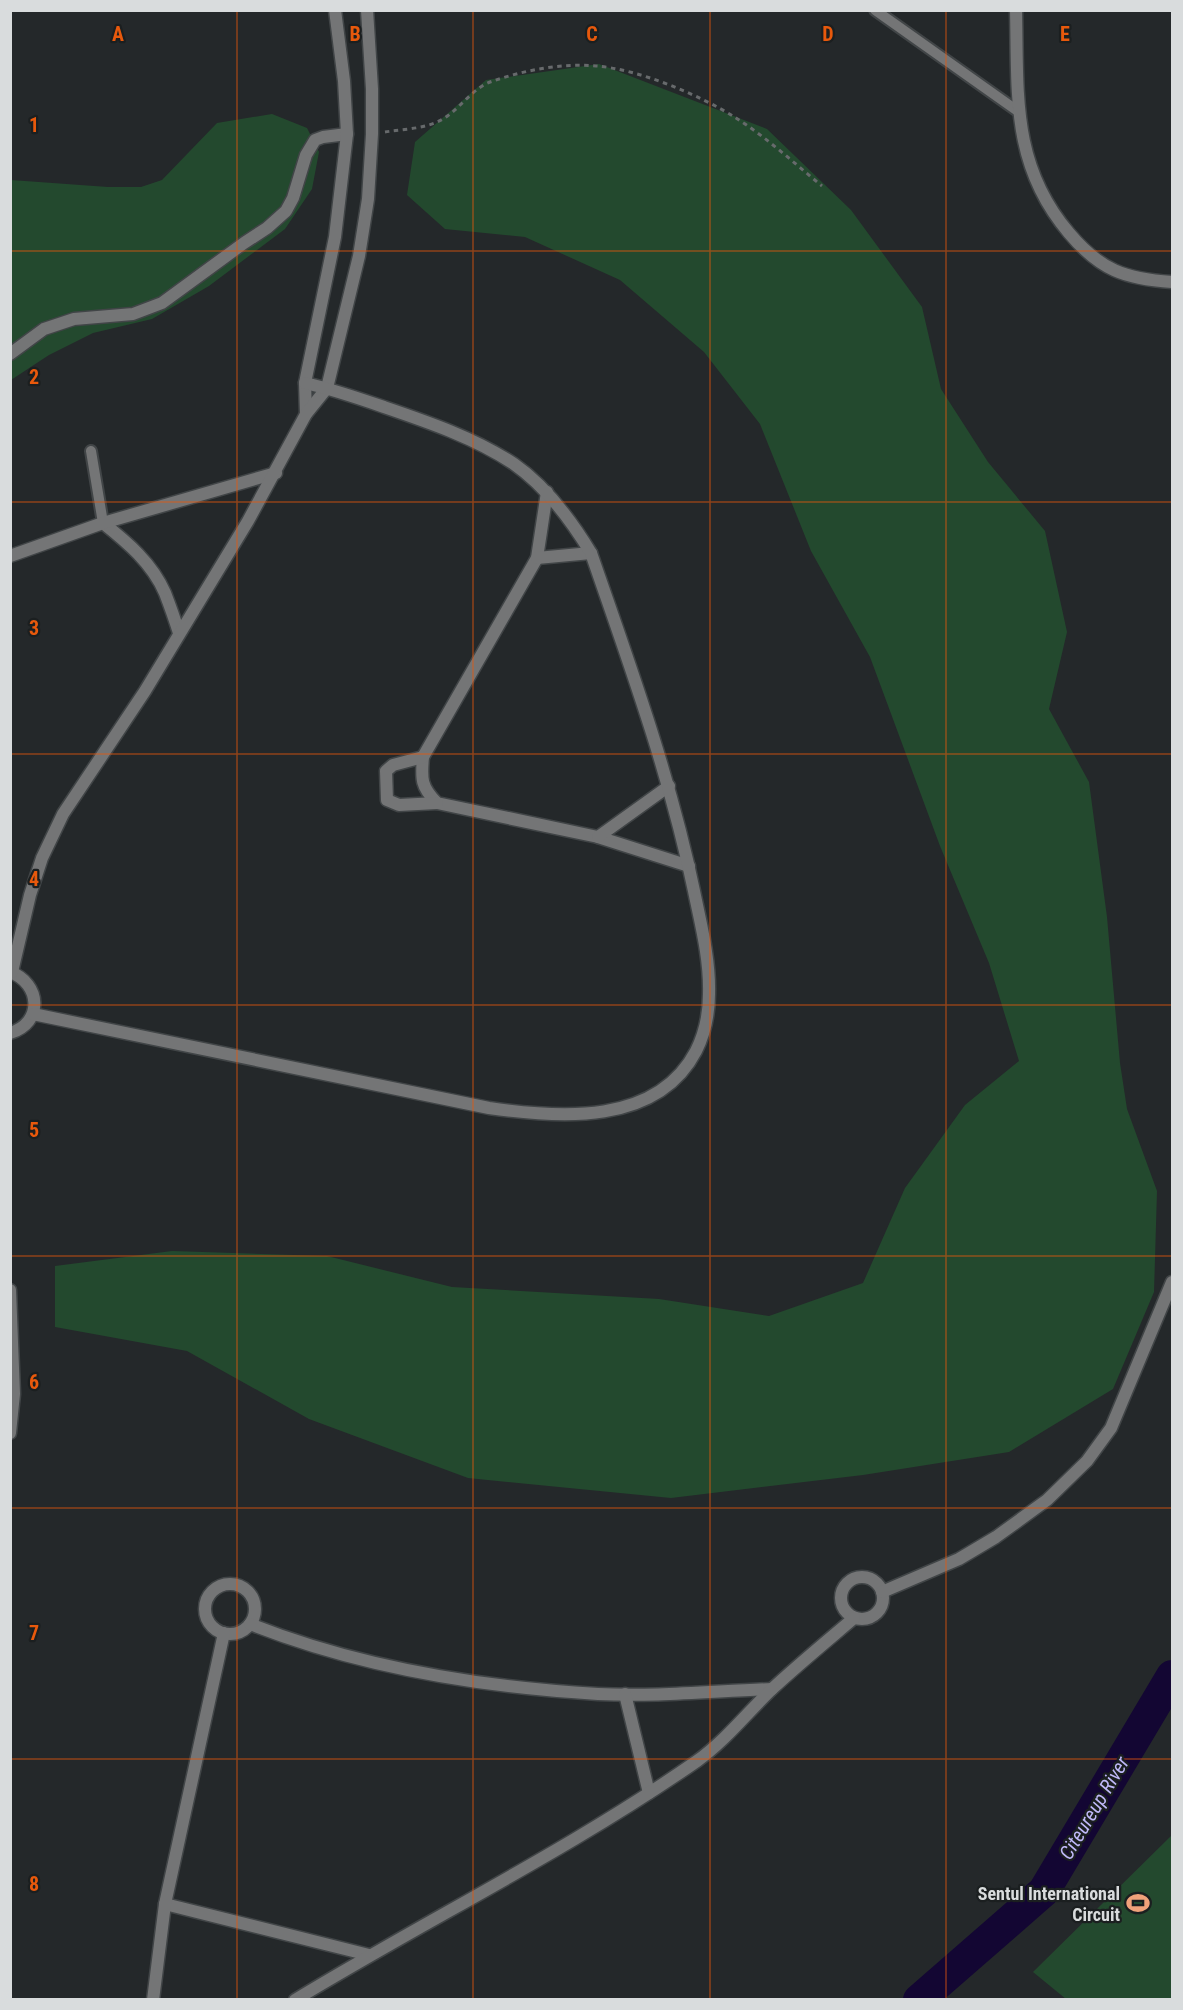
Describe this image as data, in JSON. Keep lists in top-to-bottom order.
{
  "water": ["Citeureup River"],
  "places": {
    "sports": ["Sentul International Circuit"]
  },
  "grid": {
    "columns": [
      "A",
      "B",
      "C",
      "D",
      "E"
    ],
    "rows": [
      "1",
      "2",
      "3",
      "4",
      "5",
      "6",
      "7",
      "8"
    ]
  }
}
